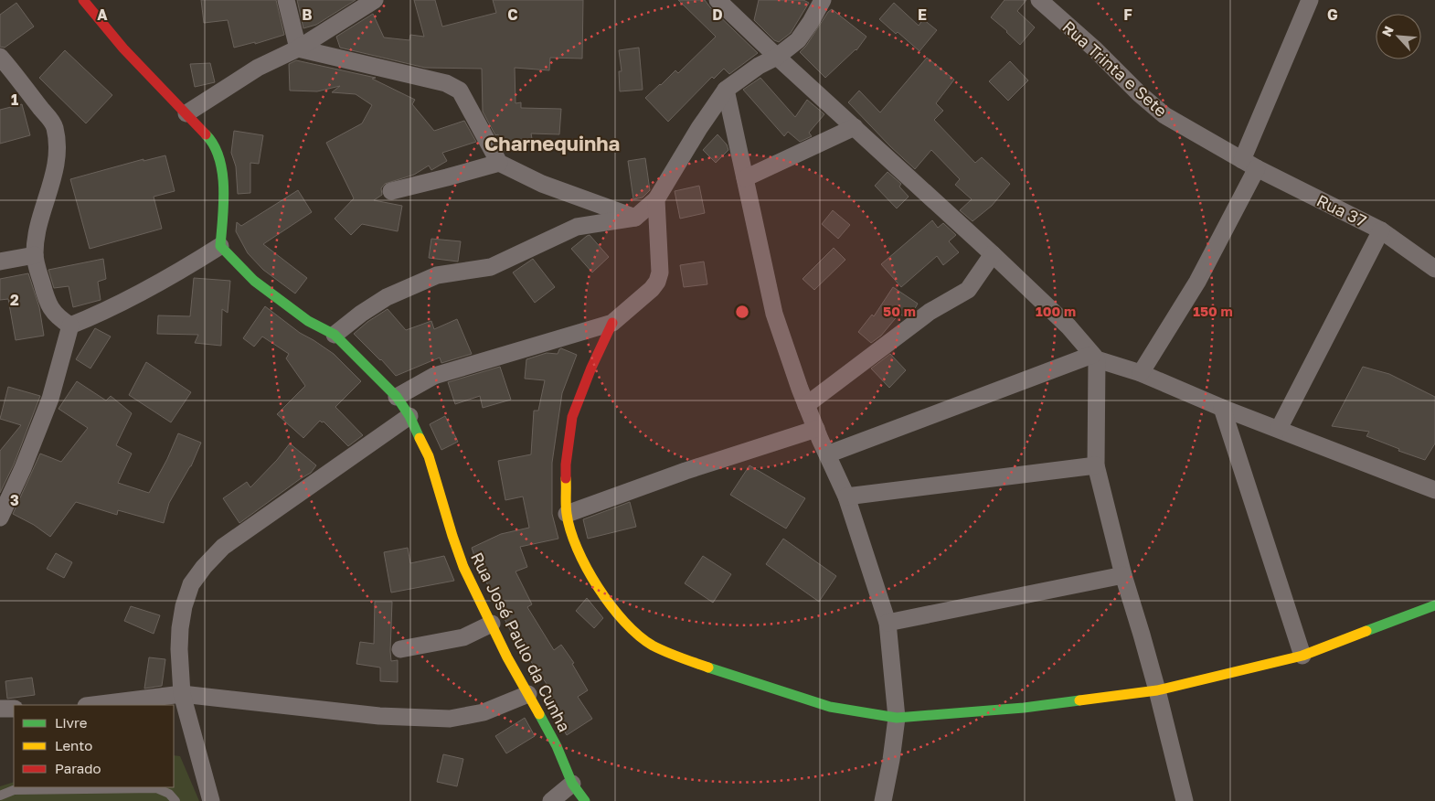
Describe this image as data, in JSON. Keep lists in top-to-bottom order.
{
  "streets": {
    "street": ["Rua Trinta e Sete", "Rua 37", "Rua José Paulo da Cunha"]
  },
  "crossings": [
    ["Rua Trinta e Sete", "Rua 37"]
  ],
  "districts": ["Charnequinha"],
  "legend": ["Livre", "Lento", "Parado"],
  "north": "top left",
  "grid": {
    "columns": [
      "A",
      "B",
      "C",
      "D",
      "E",
      "F",
      "G"
    ],
    "rows": ["1", "2", "3"]
  },
  "rings": ["50 m", "100 m", "150 m"]
}
